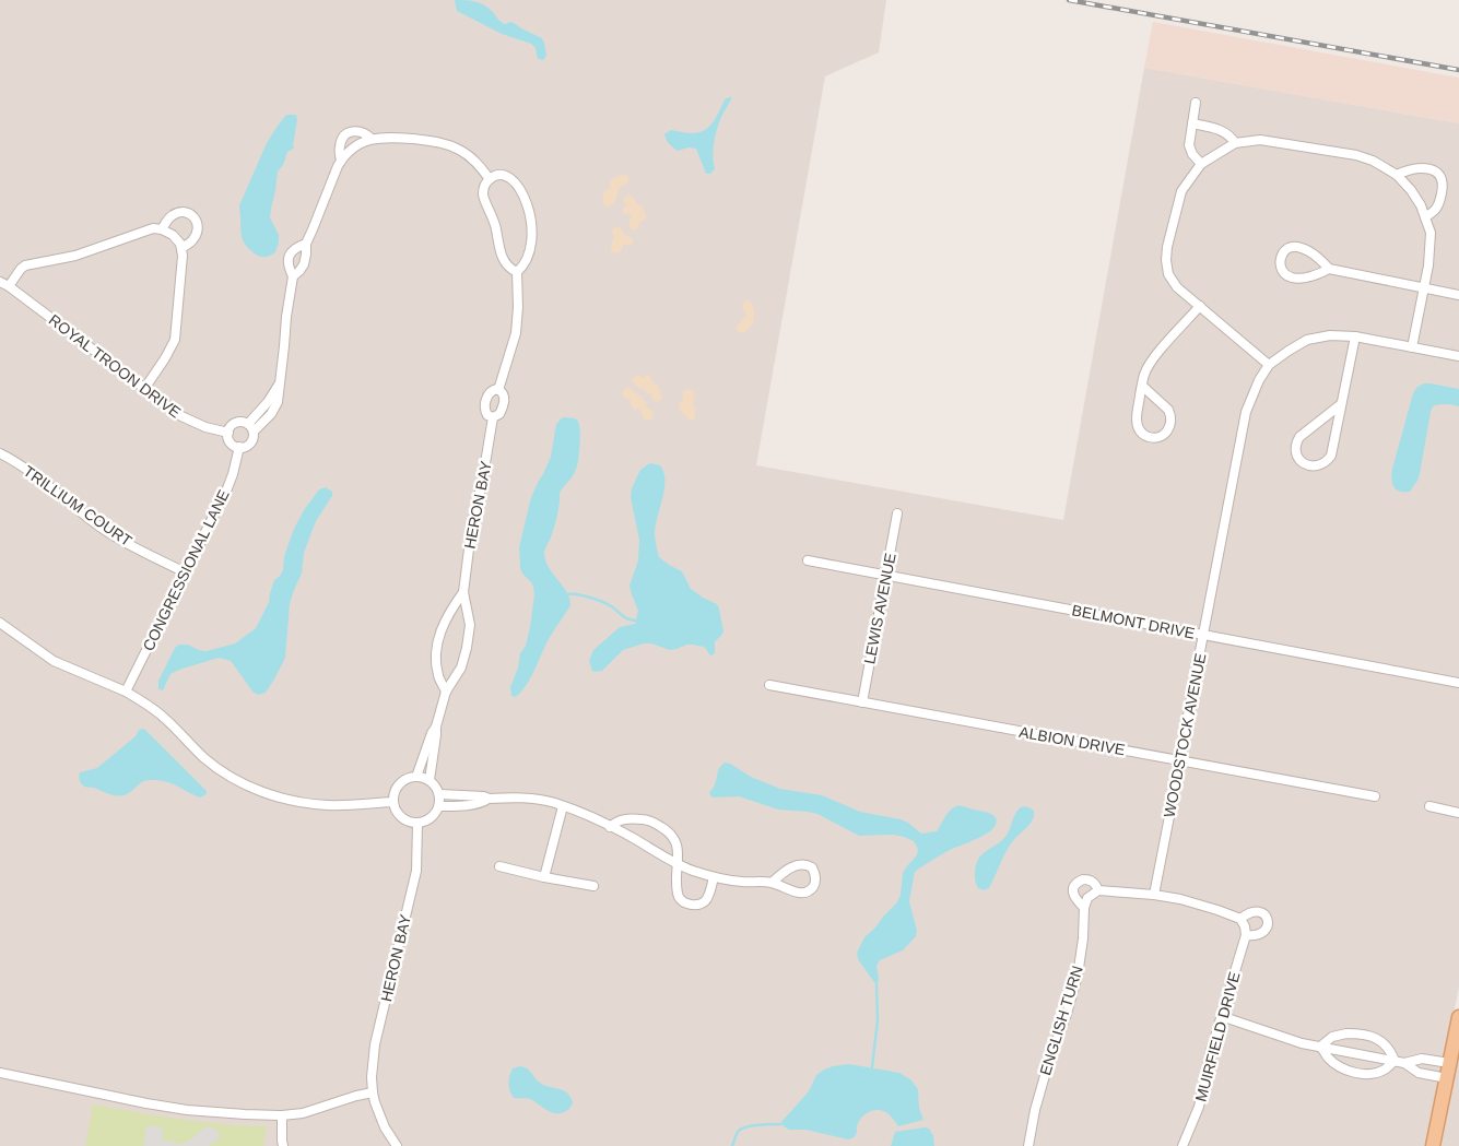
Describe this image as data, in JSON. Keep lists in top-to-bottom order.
{
  "streets": {
    "street": [
      "ROYAL TROON DRIVE",
      "HERON BAY",
      "TRILLIUM COURT",
      "CONGRESSIONAL LANE",
      "LEWIS AVENUE",
      "BELMONT DRIVE",
      "WOODSTOCK AVENUE",
      "ALBION DRIVE",
      "ENGLISH TURN",
      "MUIRFIELD DRIVE"
    ]
  },
  "crossings": [
    ["ROYAL TROON DRIVE", "CONGRESSIONAL LANE"],
    ["TRILLIUM COURT", "CONGRESSIONAL LANE"],
    ["LEWIS AVENUE", "BELMONT DRIVE"],
    ["LEWIS AVENUE", "ALBION DRIVE"],
    ["BELMONT DRIVE", "WOODSTOCK AVENUE"],
    ["WOODSTOCK AVENUE", "ALBION DRIVE"],
    ["WOODSTOCK AVENUE", "MUIRFIELD DRIVE"]
  ]
}
